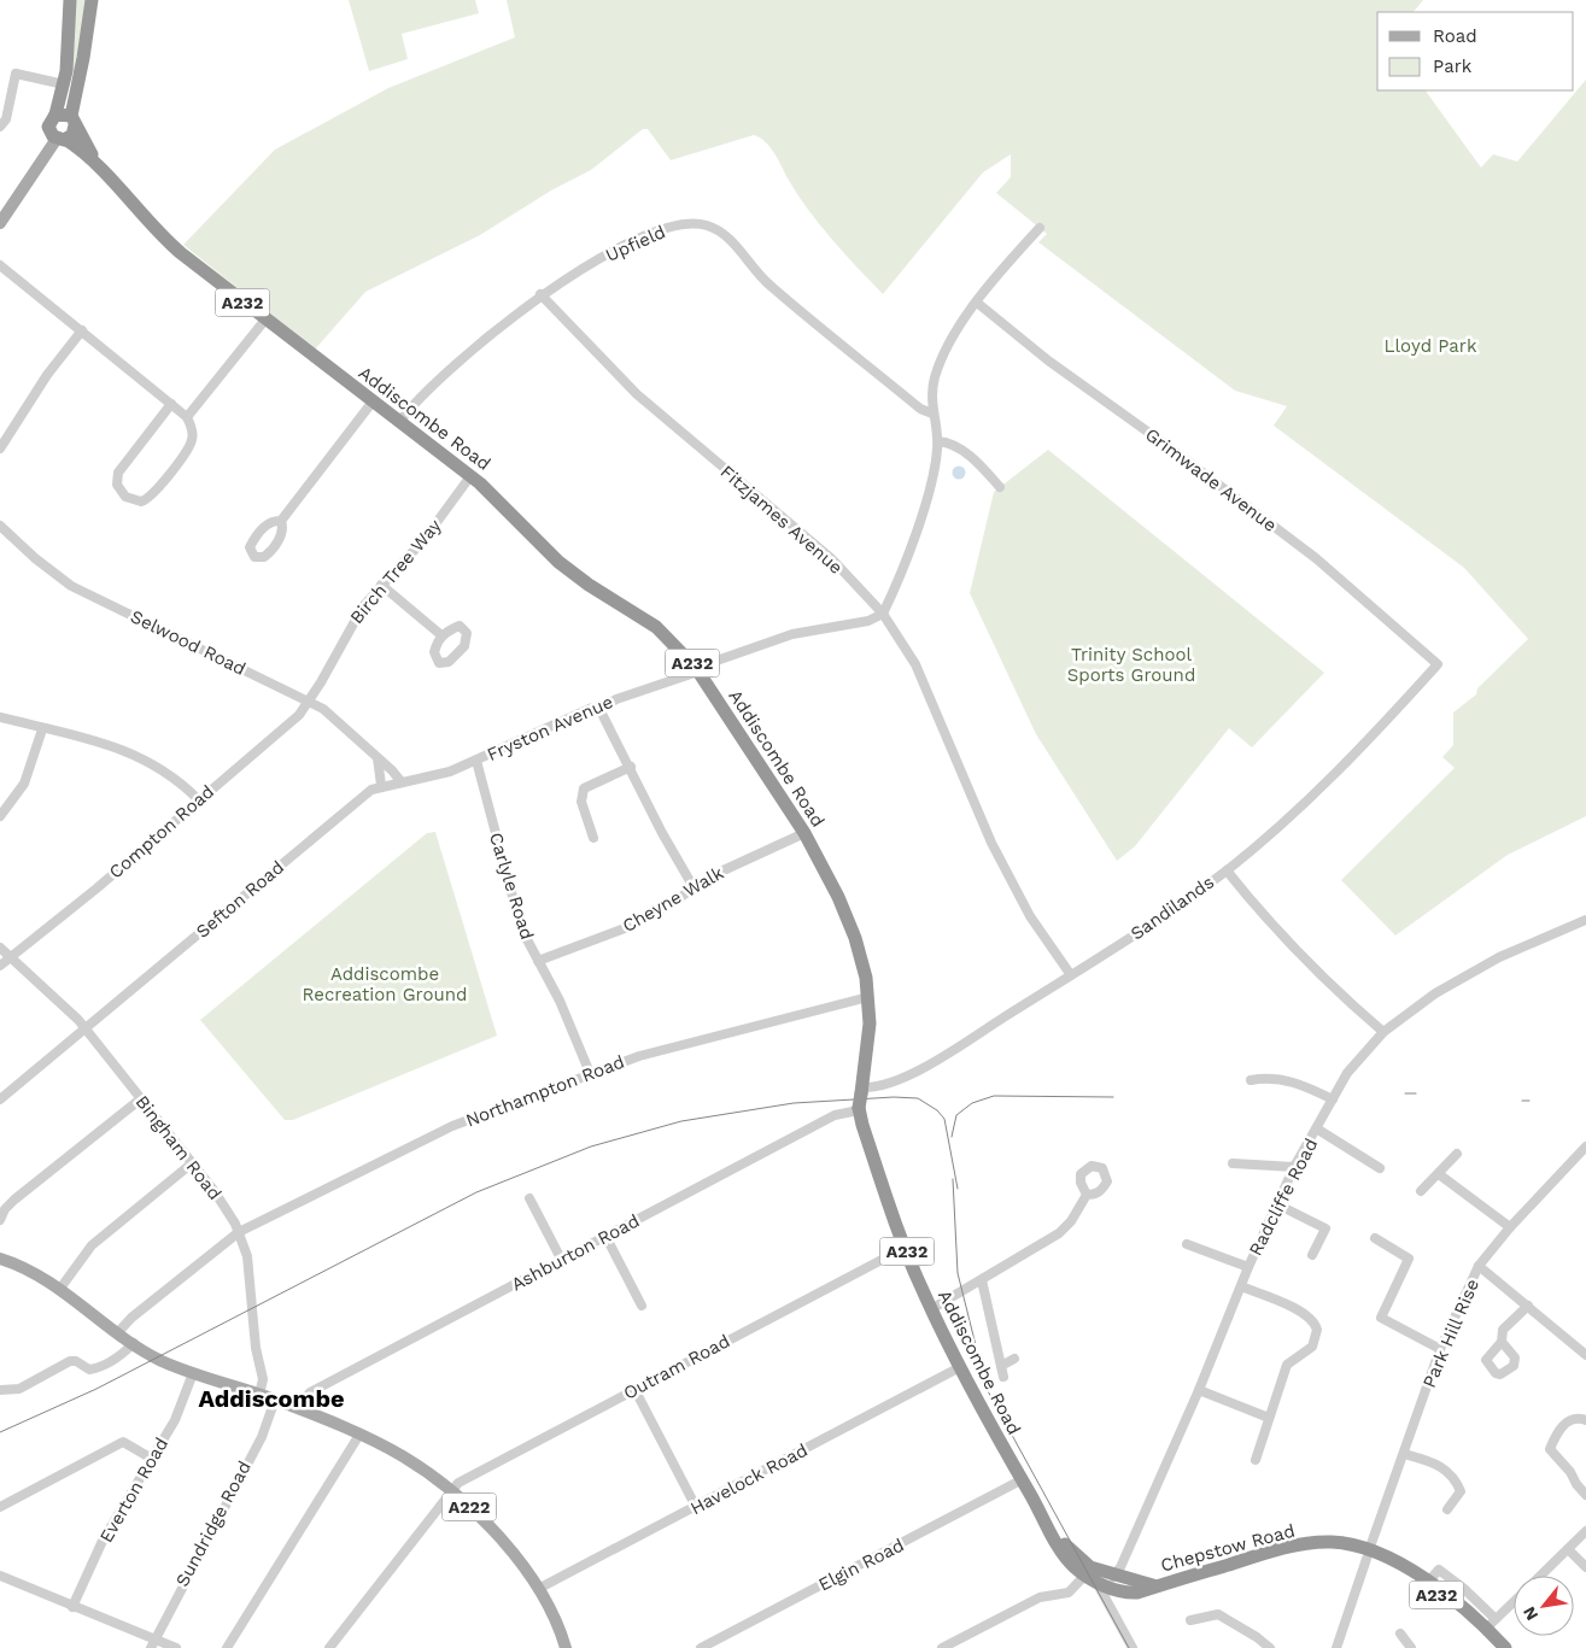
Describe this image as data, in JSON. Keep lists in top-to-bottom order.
{
  "streets": {
    "highway": ["A232", "Addiscombe Road", "Chepstow Road"],
    "main road": ["A222"],
    "street": [
      "Upfield",
      "Grimwade Avenue",
      "Fitzjames Avenue",
      "Birch Tree Way",
      "Selwood Road",
      "Fryston Avenue",
      "Compton Road",
      "Carlyle Road",
      "Sefton Road",
      "Cheyne Walk",
      "Sandilands",
      "Northampton Road",
      "Bingham Road",
      "Radcliffe Road",
      "Ashburton Road",
      "Park Hill Rise",
      "Outram Road",
      "Havelock Road",
      "Everton Road",
      "Sundridge Road",
      "Elgin Road"
    ]
  },
  "crossings": [
    ["Upfield", "Addiscombe Road"],
    ["Upfield", "Fitzjames Avenue"],
    ["Addiscombe Road", "Birch Tree Way"],
    ["Addiscombe Road", "Fryston Avenue"],
    ["Addiscombe Road", "Cheyne Walk"],
    ["Addiscombe Road", "Sandilands"],
    ["Addiscombe Road", "Northampton Road"],
    ["Addiscombe Road", "Radcliffe Road"],
    ["Addiscombe Road", "Ashburton Road"],
    ["Addiscombe Road", "Outram Road"],
    ["Addiscombe Road", "Havelock Road"],
    ["Addiscombe Road", "Chepstow Road"],
    ["Addiscombe Road", "Elgin Road"],
    ["Grimwade Avenue", "Sandilands"],
    ["Fitzjames Avenue", "Fryston Avenue"],
    ["Fitzjames Avenue", "Sandilands"],
    ["Birch Tree Way", "Selwood Road"],
    ["Birch Tree Way", "Compton Road"],
    ["Selwood Road", "Fryston Avenue"],
    ["Selwood Road", "Compton Road"],
    ["Selwood Road", "Sefton Road"],
    ["Fryston Avenue", "Carlyle Road"],
    ["Fryston Avenue", "Sefton Road"],
    ["Compton Road", "Bingham Road"],
    ["Carlyle Road", "Cheyne Walk"],
    ["Carlyle Road", "Northampton Road"],
    ["Sefton Road", "Bingham Road"],
    ["Sandilands", "Ashburton Road"],
    ["Northampton Road", "Bingham Road"],
    ["Northampton Road", "A222"],
    ["Bingham Road", "A222"],
    ["Radcliffe Road", "Chepstow Road"],
    ["Ashburton Road", "A222"],
    ["Park Hill Rise", "Chepstow Road"],
    ["Outram Road", "A222"],
    ["Havelock Road", "A222"],
    ["Everton Road", "A222"],
    ["A222", "Sundridge Road"]
  ],
  "districts": ["Addiscombe"],
  "parks": ["Lloyd Park", "Trinity School Sports Ground", "Addiscombe Recreation Ground"],
  "legend": ["Road", "Park"],
  "north": "bottom left"
}
